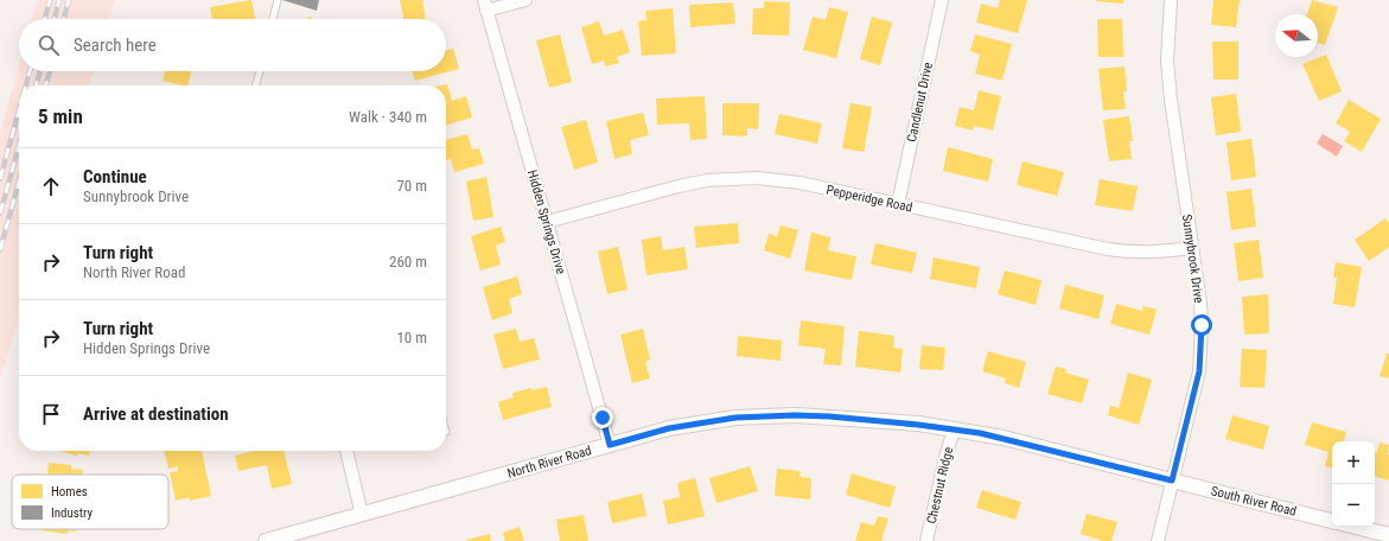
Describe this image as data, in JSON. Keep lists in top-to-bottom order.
{
  "streets": {
    "street": [
      "Candlenut Drive",
      "Pepperidge Road",
      "Hidden Springs Drive",
      "Sunnybrook Drive",
      "North River Road",
      "Chestnut Ridge",
      "South River Road"
    ]
  },
  "crossings": [
    ["Candlenut Drive", "Pepperidge Road"],
    ["Pepperidge Road", "Hidden Springs Drive"],
    ["Pepperidge Road", "Sunnybrook Drive"],
    ["Hidden Springs Drive", "North River Road"],
    ["Sunnybrook Drive", "North River Road"],
    ["Sunnybrook Drive", "South River Road"],
    ["North River Road", "Chestnut Ridge"],
    ["North River Road", "South River Road"]
  ],
  "legend": ["Homes", "Industry"],
  "north": "left",
  "page": {
    "search": "Search here",
    "heading": ["5 min", "Walk · 340 m"],
    "list": [
      ["Continue", "Sunnybrook Drive", "70 m"],
      ["Turn right", "North River Road", "260 m"],
      ["Turn right", "Hidden Springs Drive", "10 m"],
      "Arrive at destination"
    ],
    "map_buttons": ["+", "−"]
  }
}
